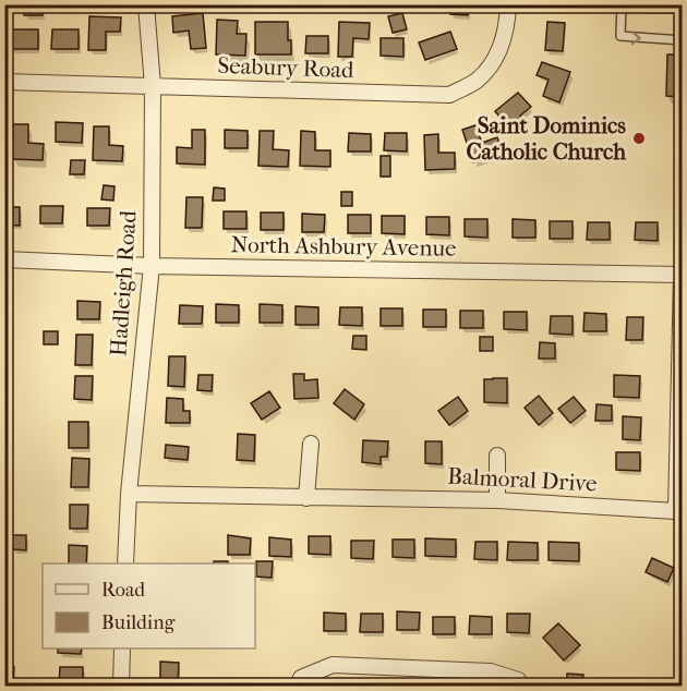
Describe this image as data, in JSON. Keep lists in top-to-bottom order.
{
  "streets": {
    "street": [
      "Seabury Road",
      "North Ashbury Avenue",
      "Hadleigh Road",
      "Balmoral Drive"
    ]
  },
  "crossings": [
    ["Seabury Road", "Hadleigh Road"],
    ["North Ashbury Avenue", "Hadleigh Road"],
    ["North Ashbury Avenue", "Balmoral Drive"],
    ["Hadleigh Road", "Balmoral Drive"]
  ],
  "places": ["Saint Dominics Catholic Church"],
  "legend": ["Road", "Building"]
}
